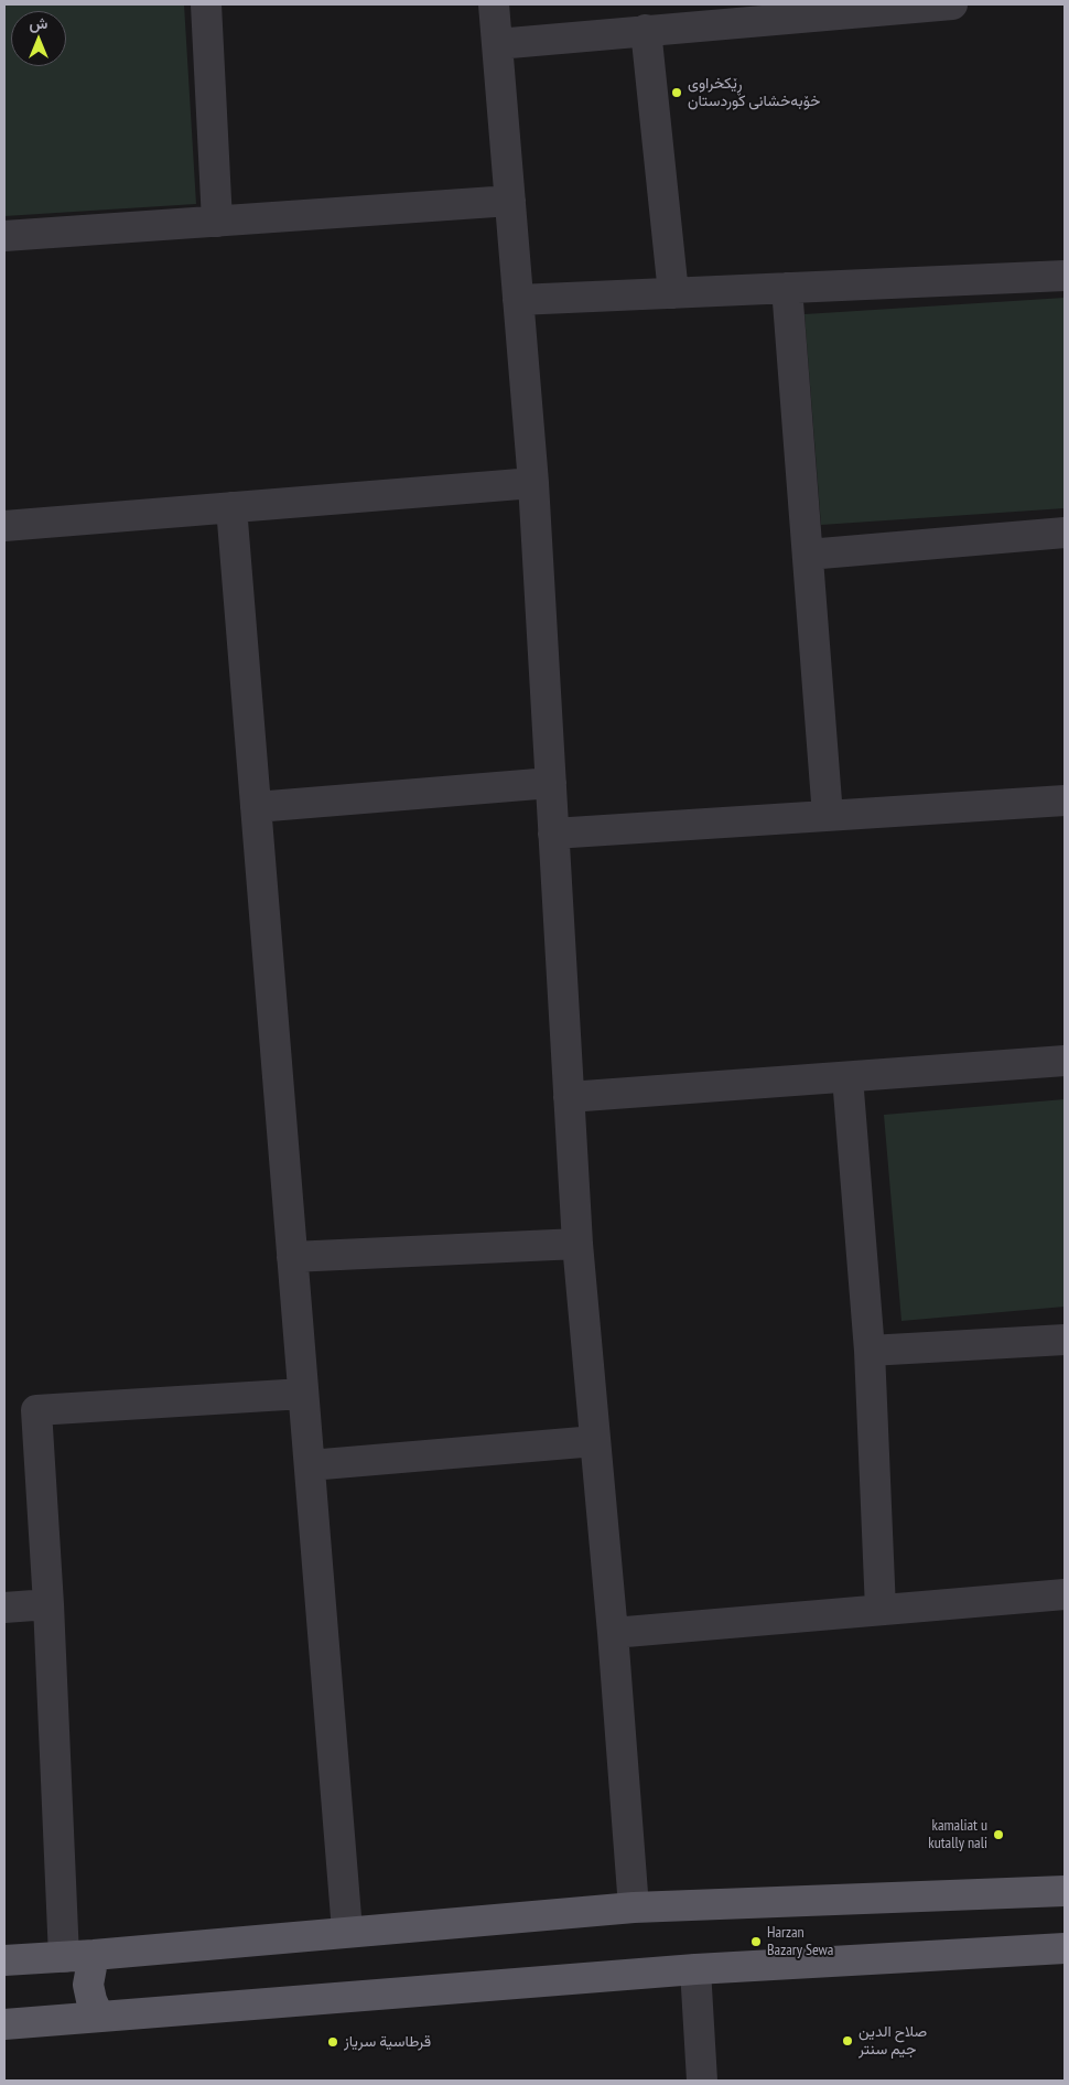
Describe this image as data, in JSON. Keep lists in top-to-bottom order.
{
  "places": [
    "ڕێکخراوی خۆبەخشانی کوردستان",
    "kamaliat u kutally nali",
    "Harzan Bazary Sewa",
    "صلاح الدين جيم سنتر",
    "قرطاسية سرياز"
  ],
  "north": "top"
}
